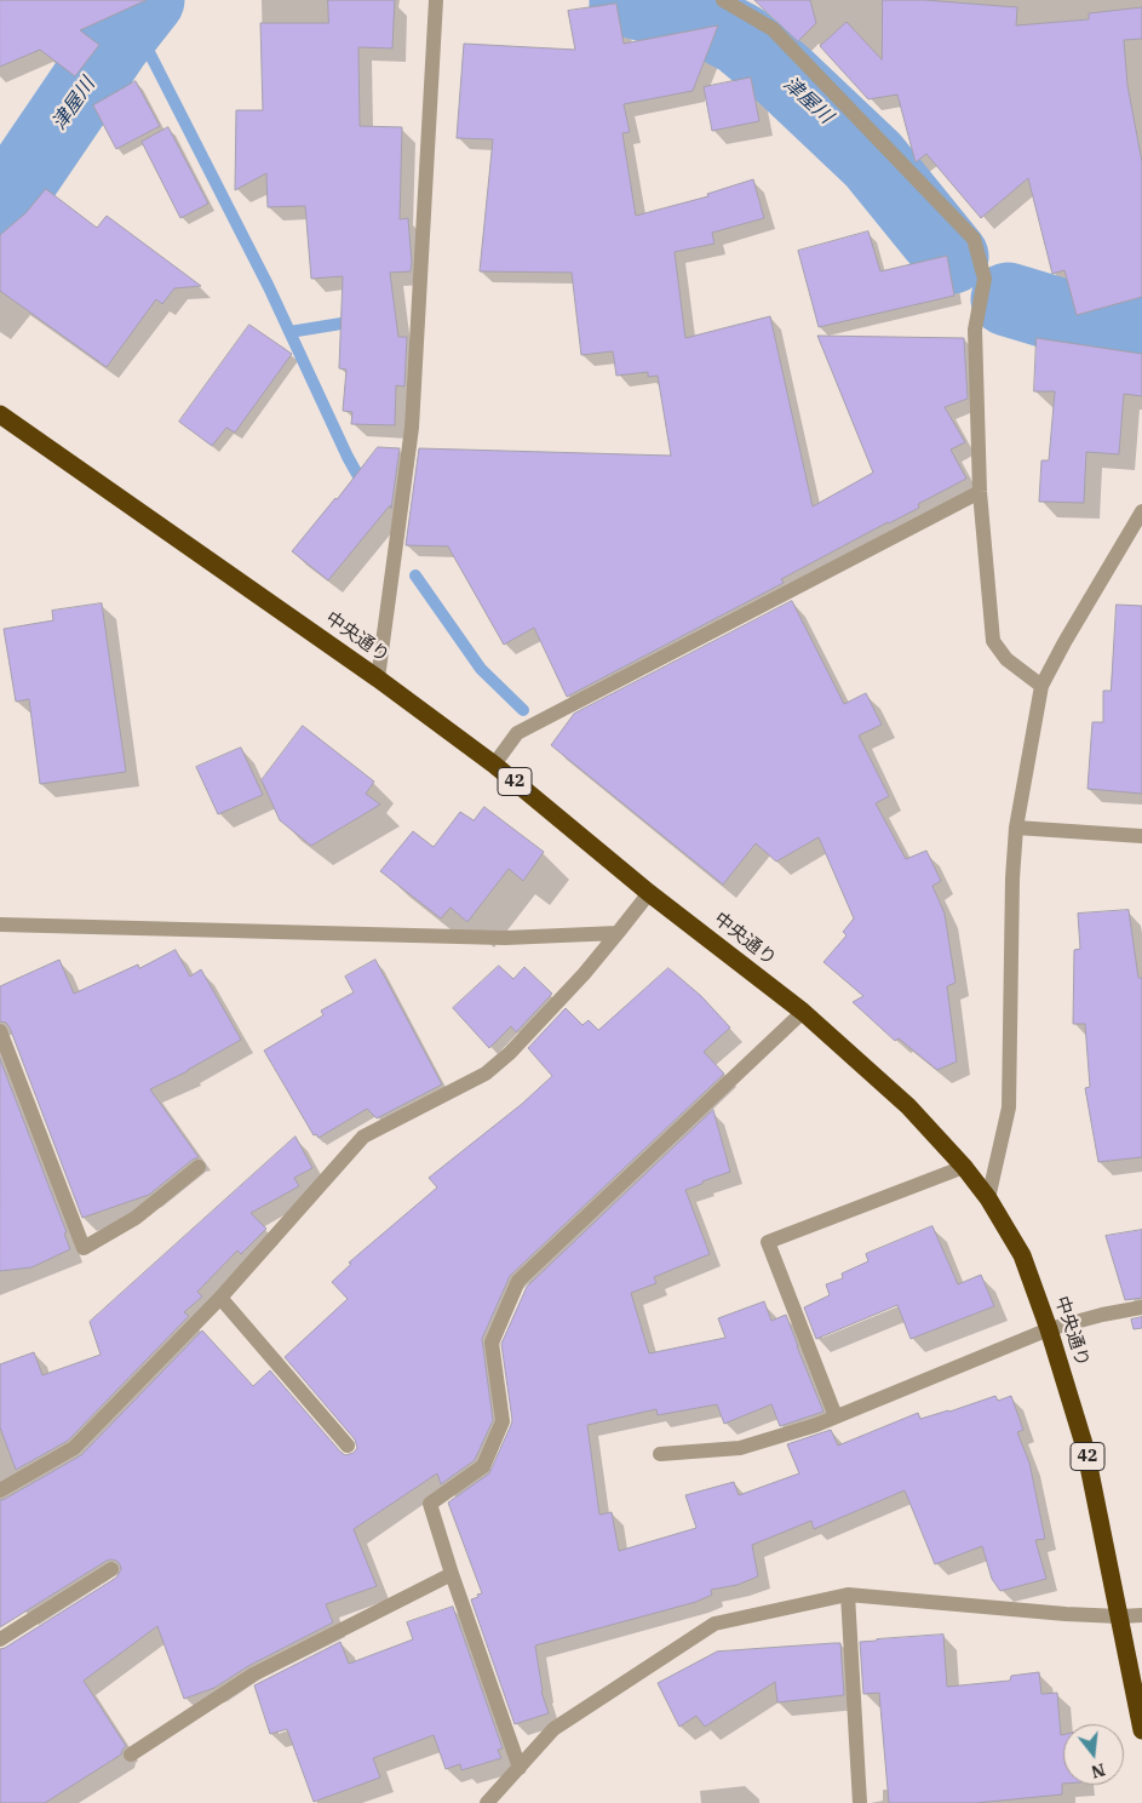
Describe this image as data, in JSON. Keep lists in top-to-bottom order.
{
  "streets": {
    "highway": ["中央通り", "42"]
  },
  "water": ["津屋川"],
  "north": "bottom"
}
